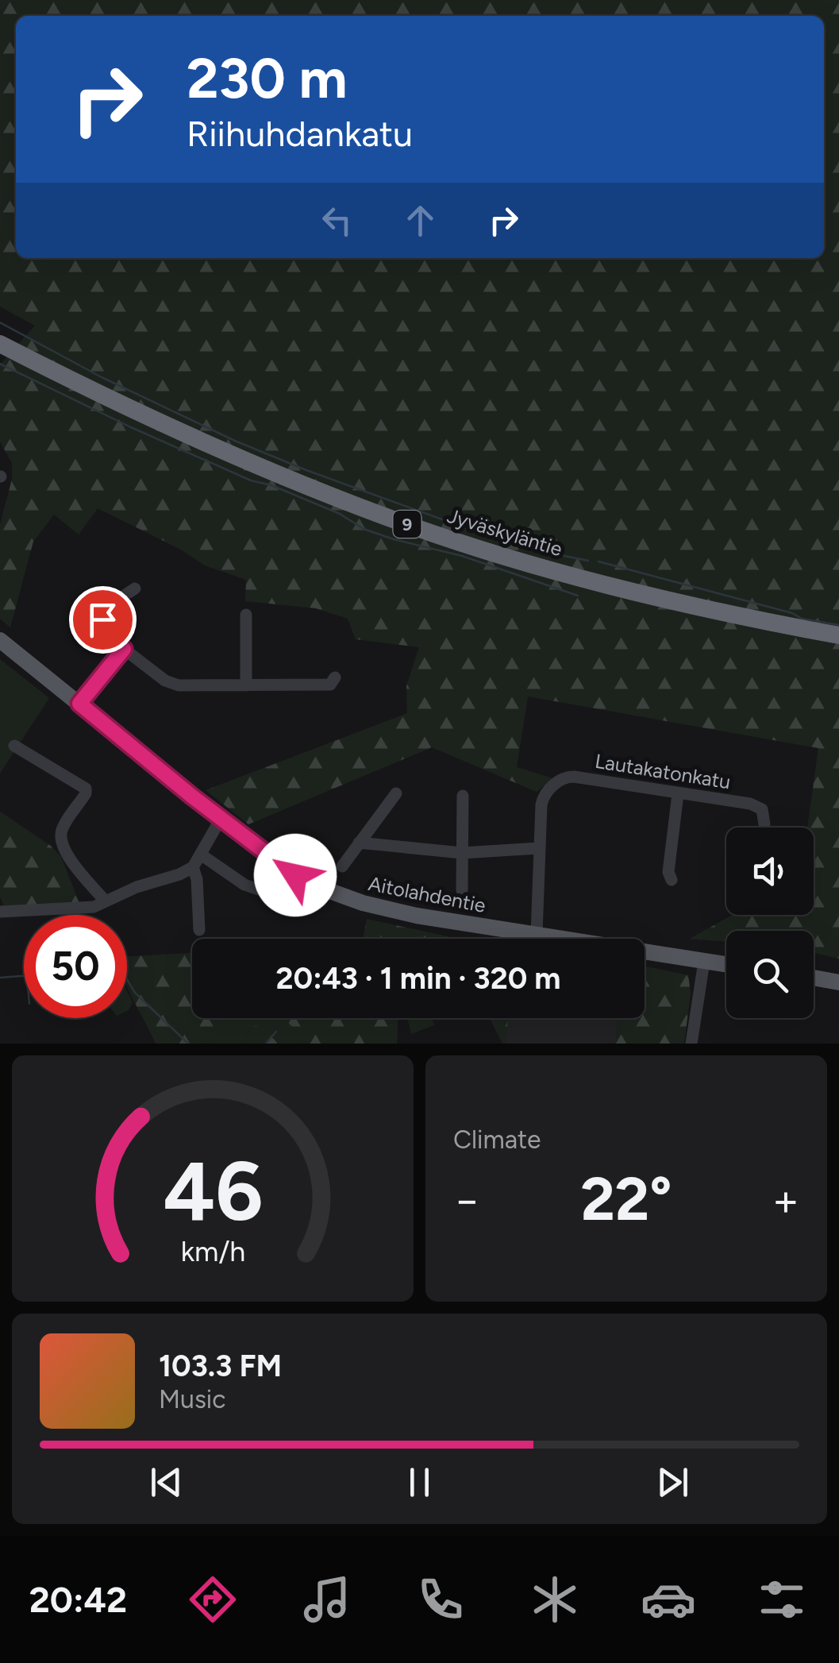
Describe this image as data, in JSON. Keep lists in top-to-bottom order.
{
  "streets": {
    "highway": ["9", "Jyväskyläntie"],
    "main road": ["Aitolahdentie"],
    "street": ["Lautakatonkatu"]
  },
  "crossings": [
    ["Lautakatonkatu", "Aitolahdentie"]
  ],
  "page": {
    "turn": ["230 m", "Riihuhdankatu"],
    "limit": "50",
    "trip": "20:43 · 1 min · 320 m",
    "tile": "Climate",
    "heat": ["−", "22°", "+"],
    "song": ["103.3 FM", "Music"],
    "tabs": "20:42",
    "gauge": ["46", "km/h"]
  }
}
